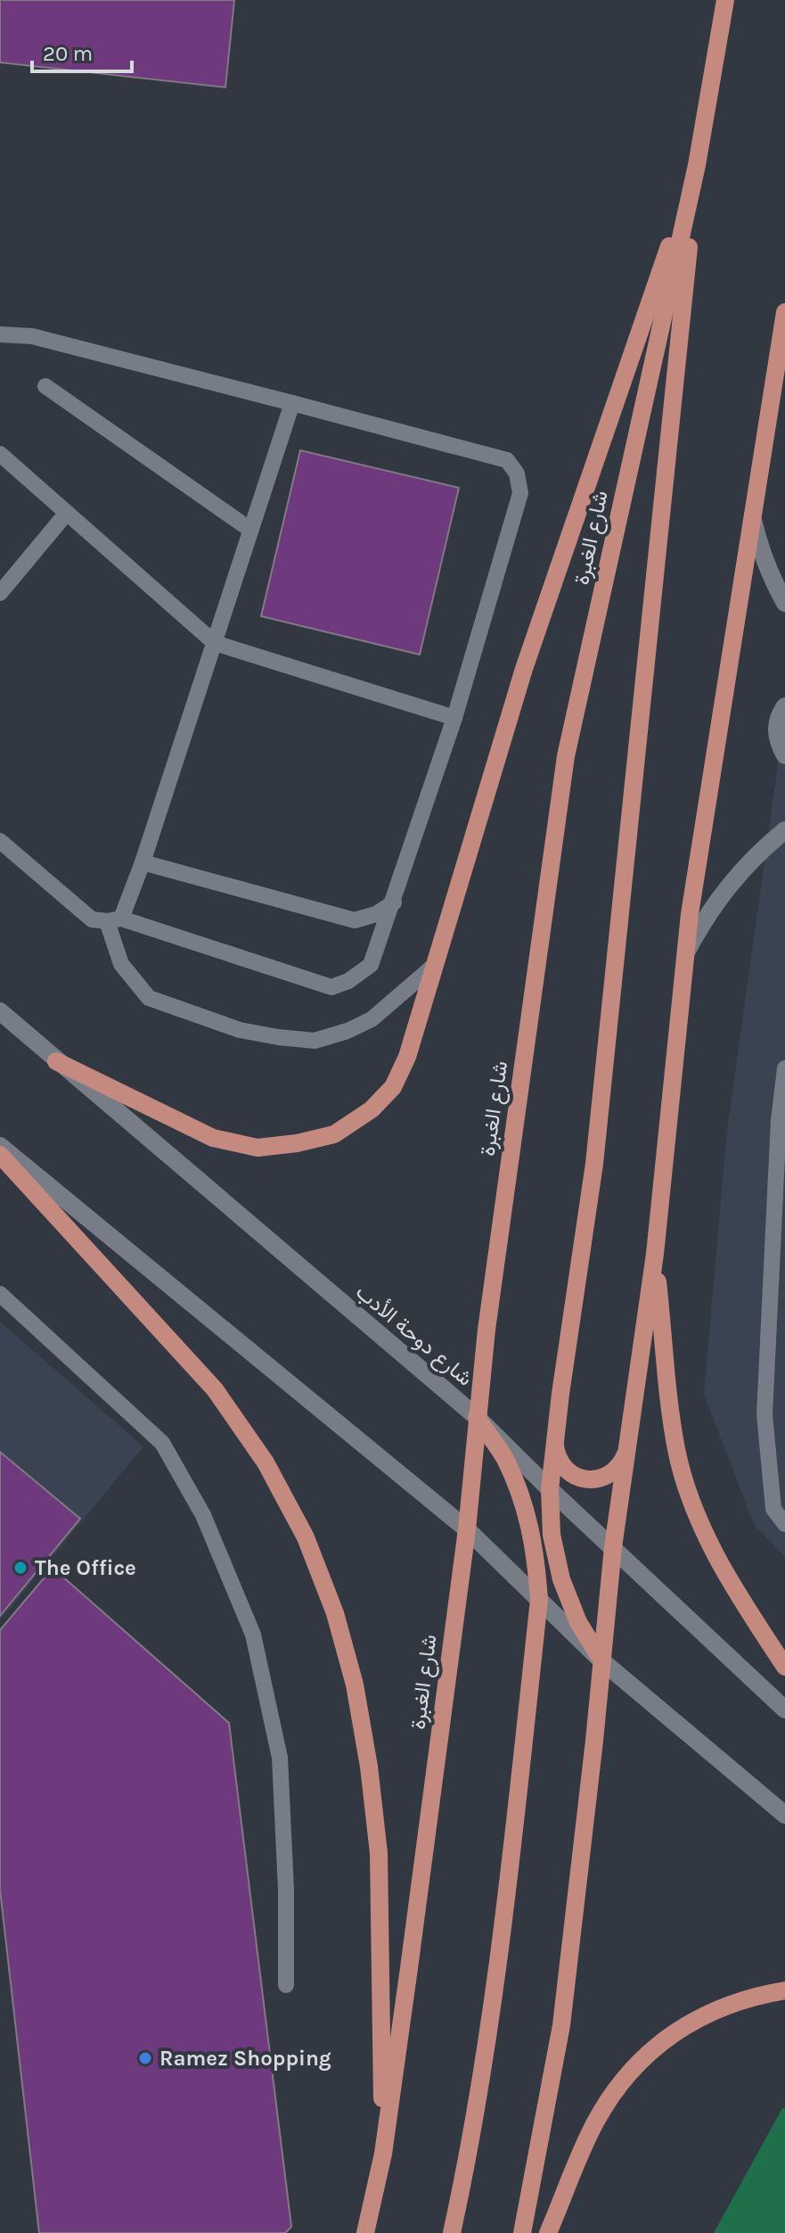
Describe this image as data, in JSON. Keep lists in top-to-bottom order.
{
  "streets": {
    "main road": ["شارع الغبرة", "شارع دوحة الأدب"]
  },
  "crossings": [
    ["شارع الغبرة", "شارع دوحة الأدب"]
  ],
  "places": ["The Office", "Ramez Shopping"],
  "scale_bar": "20 m"
}
